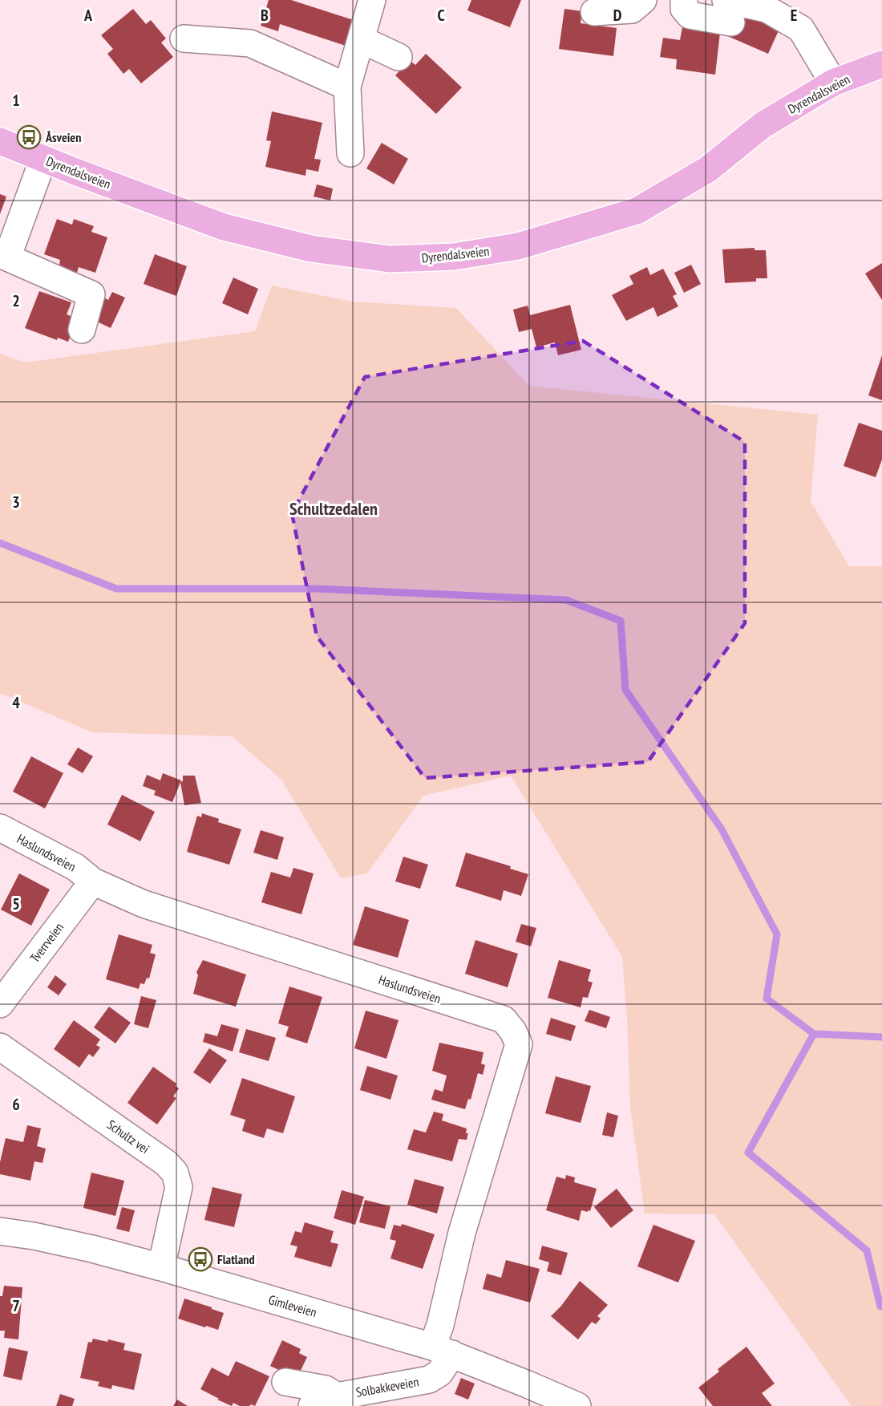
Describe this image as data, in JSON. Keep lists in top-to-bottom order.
{
  "streets": {
    "main road": ["Dyrendalsveien"],
    "street": [
      "Haslundsveien",
      "Tverrveien",
      "Schultz vei",
      "Gimleveien",
      "Solbakkeveien"
    ]
  },
  "crossings": [
    ["Haslundsveien", "Tverrveien"],
    ["Haslundsveien", "Gimleveien"],
    ["Haslundsveien", "Solbakkeveien"],
    ["Schultz vei", "Gimleveien"],
    ["Gimleveien", "Solbakkeveien"]
  ],
  "districts": ["Schultzedalen"],
  "places": {
    "bus stop": ["Åsveien", "Flatland"]
  },
  "grid": {
    "columns": [
      "A",
      "B",
      "C",
      "D",
      "E"
    ],
    "rows": [
      "1",
      "2",
      "3",
      "4",
      "5",
      "6",
      "7"
    ]
  }
}
